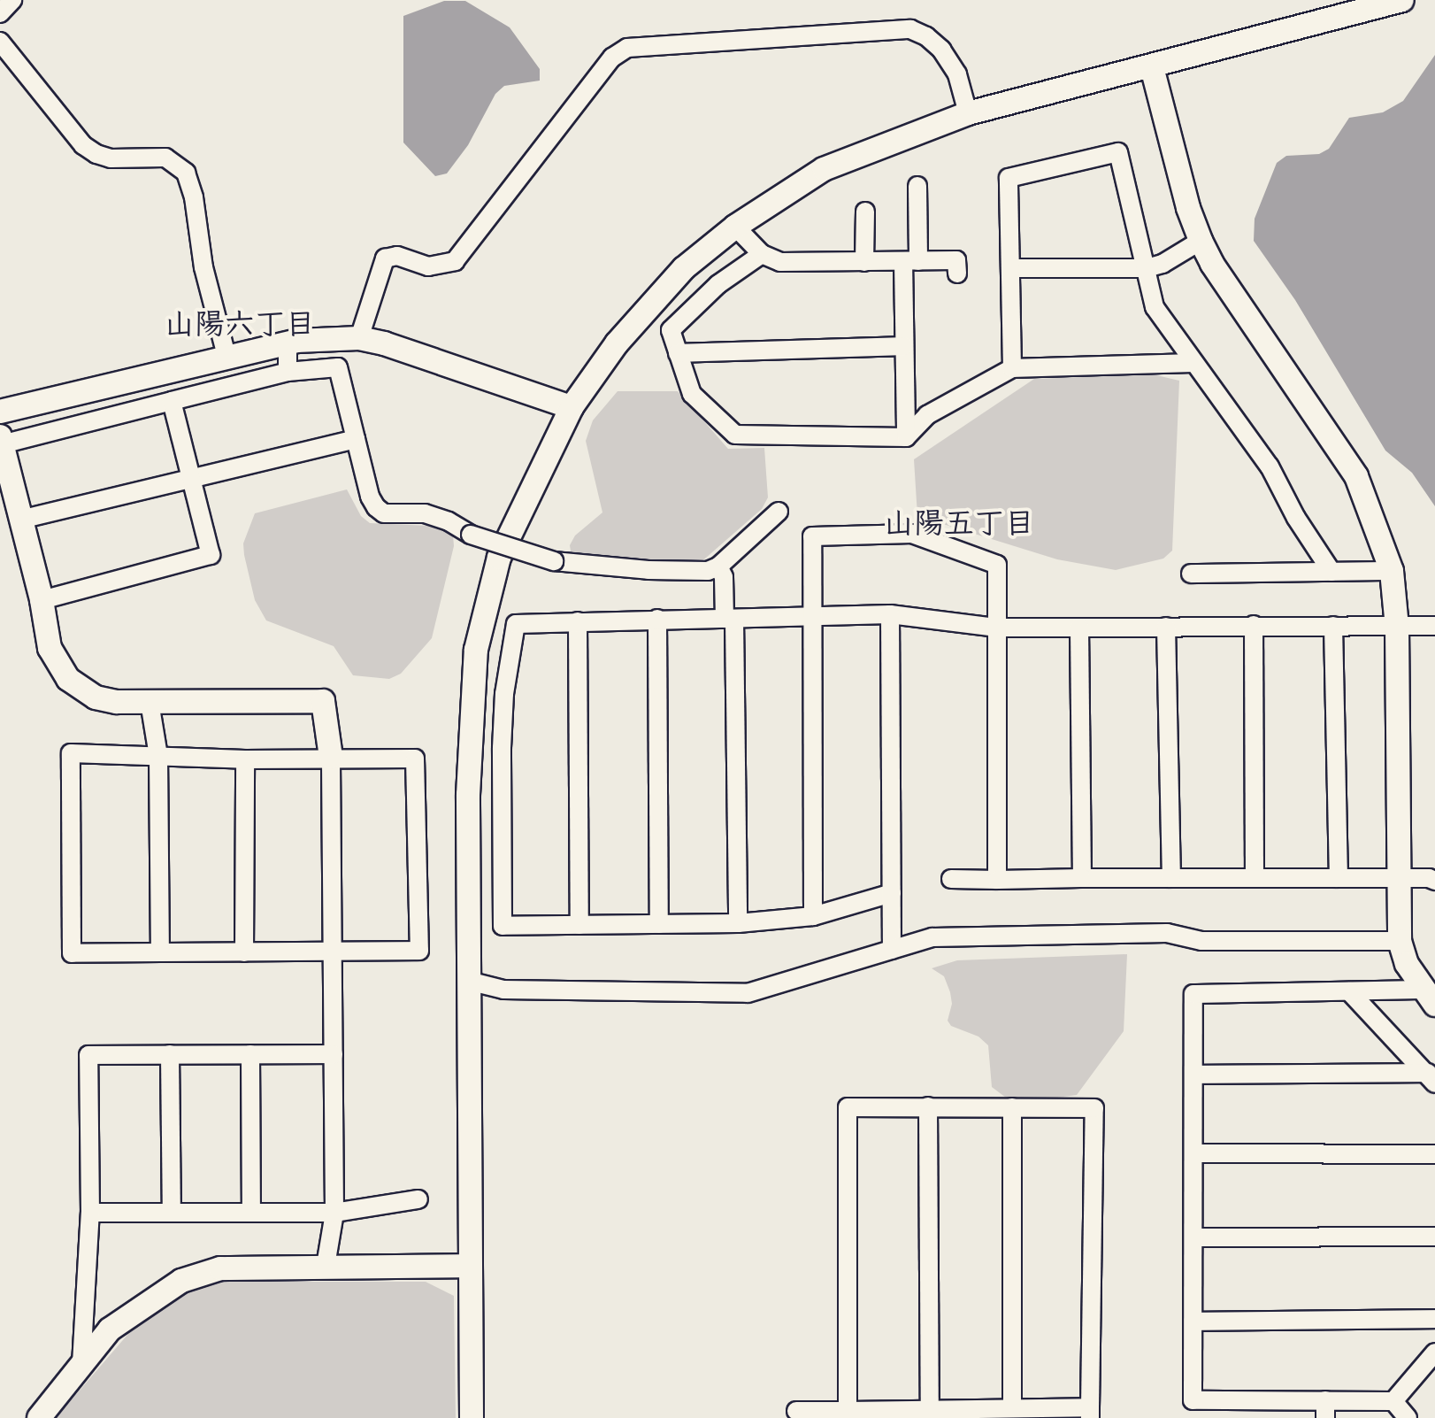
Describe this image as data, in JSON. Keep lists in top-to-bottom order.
{
  "districts": ["山陽六丁目", "山陽五丁目"]
}
